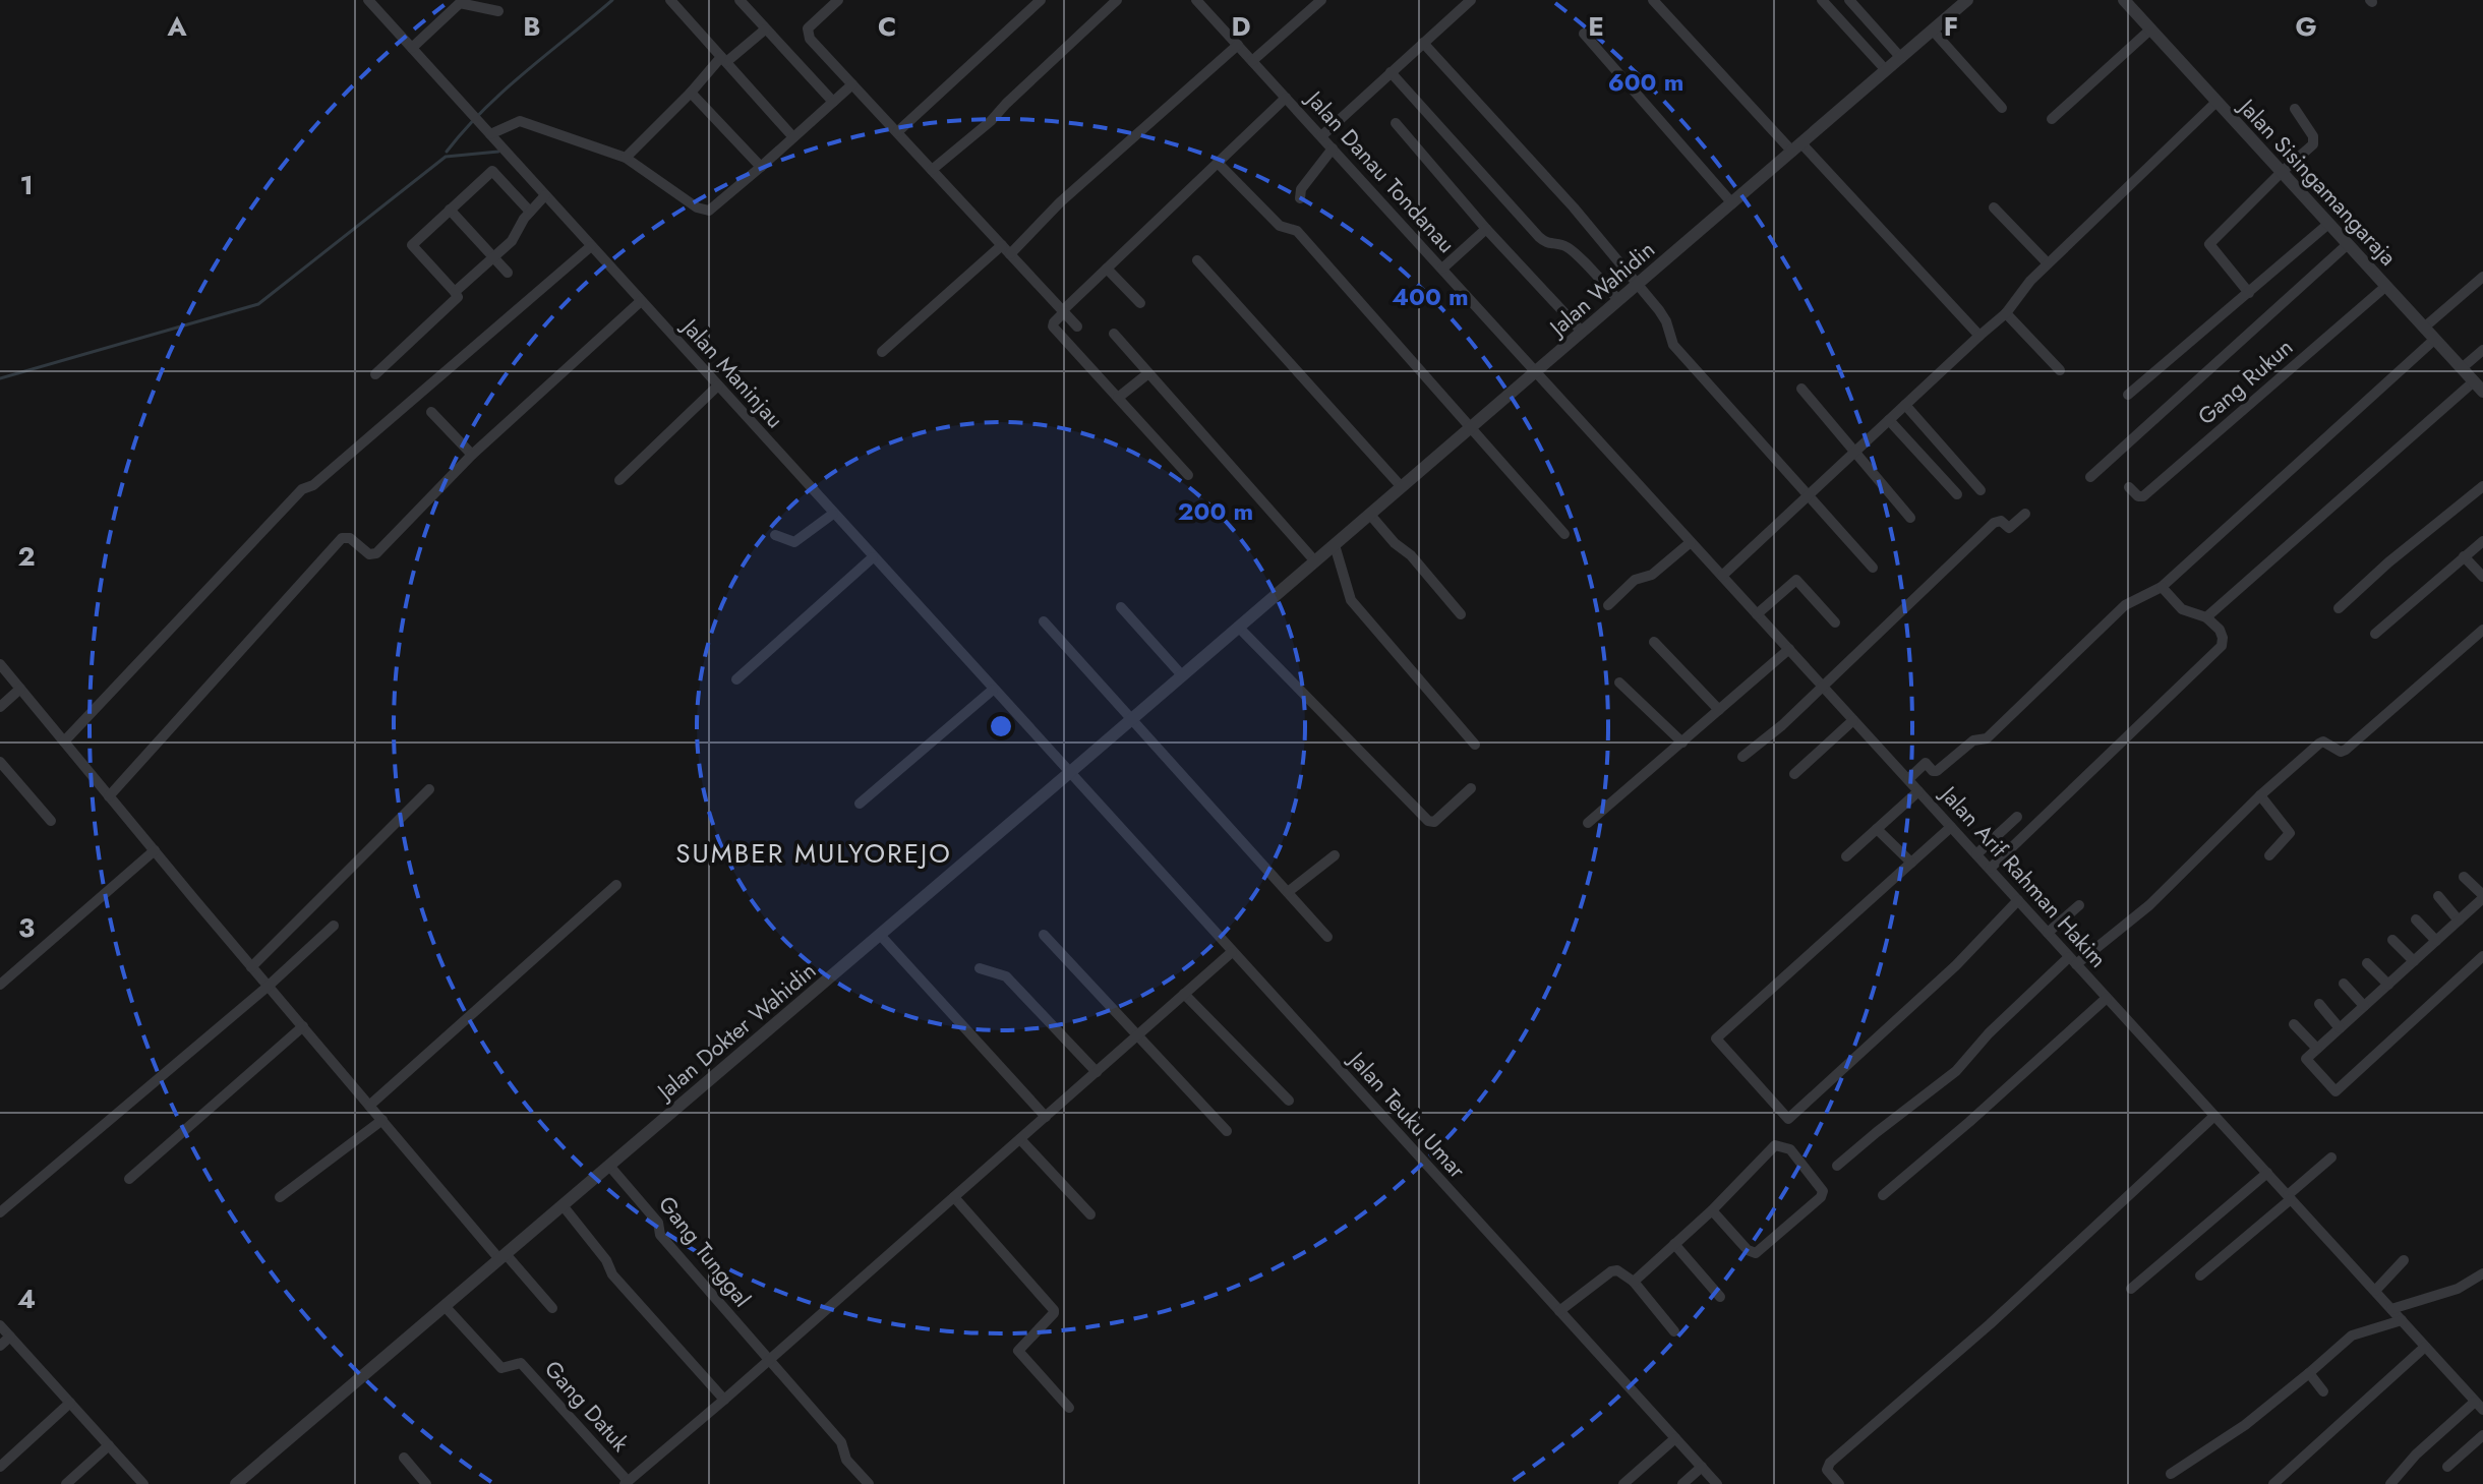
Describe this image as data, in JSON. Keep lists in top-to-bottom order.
{
  "streets": {
    "street": [
      "Jalan Danau Tondanau",
      "Jalan Sisingamangaraja",
      "Jalan Wahidin",
      "Jalan Maninjau",
      "Gang Rukun",
      "Jalan Arif Rahman Hakim",
      "Jalan Dokter Wahidin",
      "Jalan Teuku Umar",
      "Gang Tunggal",
      "Gang Datuk"
    ]
  },
  "crossings": [
    ["Jalan Danau Tondanau", "Jalan Wahidin"],
    ["Jalan Danau Tondanau", "Jalan Arif Rahman Hakim"],
    ["Jalan Sisingamangaraja", "Gang Rukun"],
    ["Jalan Wahidin", "Jalan Arif Rahman Hakim"],
    ["Jalan Wahidin", "Jalan Dokter Wahidin"],
    ["Jalan Maninjau", "Jalan Dokter Wahidin"],
    ["Jalan Maninjau", "Jalan Teuku Umar"],
    ["Jalan Dokter Wahidin", "Jalan Teuku Umar"],
    ["Jalan Dokter Wahidin", "Gang Tunggal"],
    ["Jalan Dokter Wahidin", "Gang Datuk"]
  ],
  "districts": ["SUMBER MULYOREJO"],
  "grid": {
    "columns": [
      "A",
      "B",
      "C",
      "D",
      "E",
      "F",
      "G"
    ],
    "rows": [
      "1",
      "2",
      "3",
      "4"
    ]
  },
  "rings": ["600 m", "400 m", "200 m"]
}
